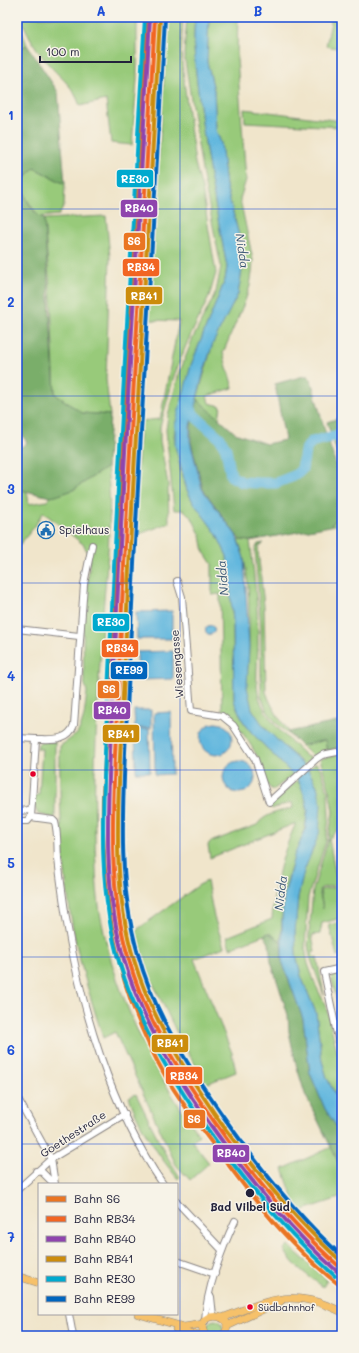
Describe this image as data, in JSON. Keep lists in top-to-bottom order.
{
  "streets": {
    "street": ["Wiesengasse", "Goethestraße"]
  },
  "water": ["Nidda"],
  "places": {
    "public building": ["Spielhaus"],
    "other": ["Bad Vilbel Süd", "Südbahnhof"]
  },
  "lines": [
    "rail line S6",
    "rail line RB34",
    "rail line RB40",
    "rail line RB41",
    "rail line RE30",
    "rail line RE99"
  ],
  "legend": [
    "Bahn S6",
    "Bahn RB34",
    "Bahn RB40",
    "Bahn RB41",
    "Bahn RE30",
    "Bahn RE99"
  ],
  "scale_bar": "100 m",
  "grid": {
    "columns": ["A", "B"],
    "rows": [
      "1",
      "2",
      "3",
      "4",
      "5",
      "6",
      "7"
    ]
  }
}
